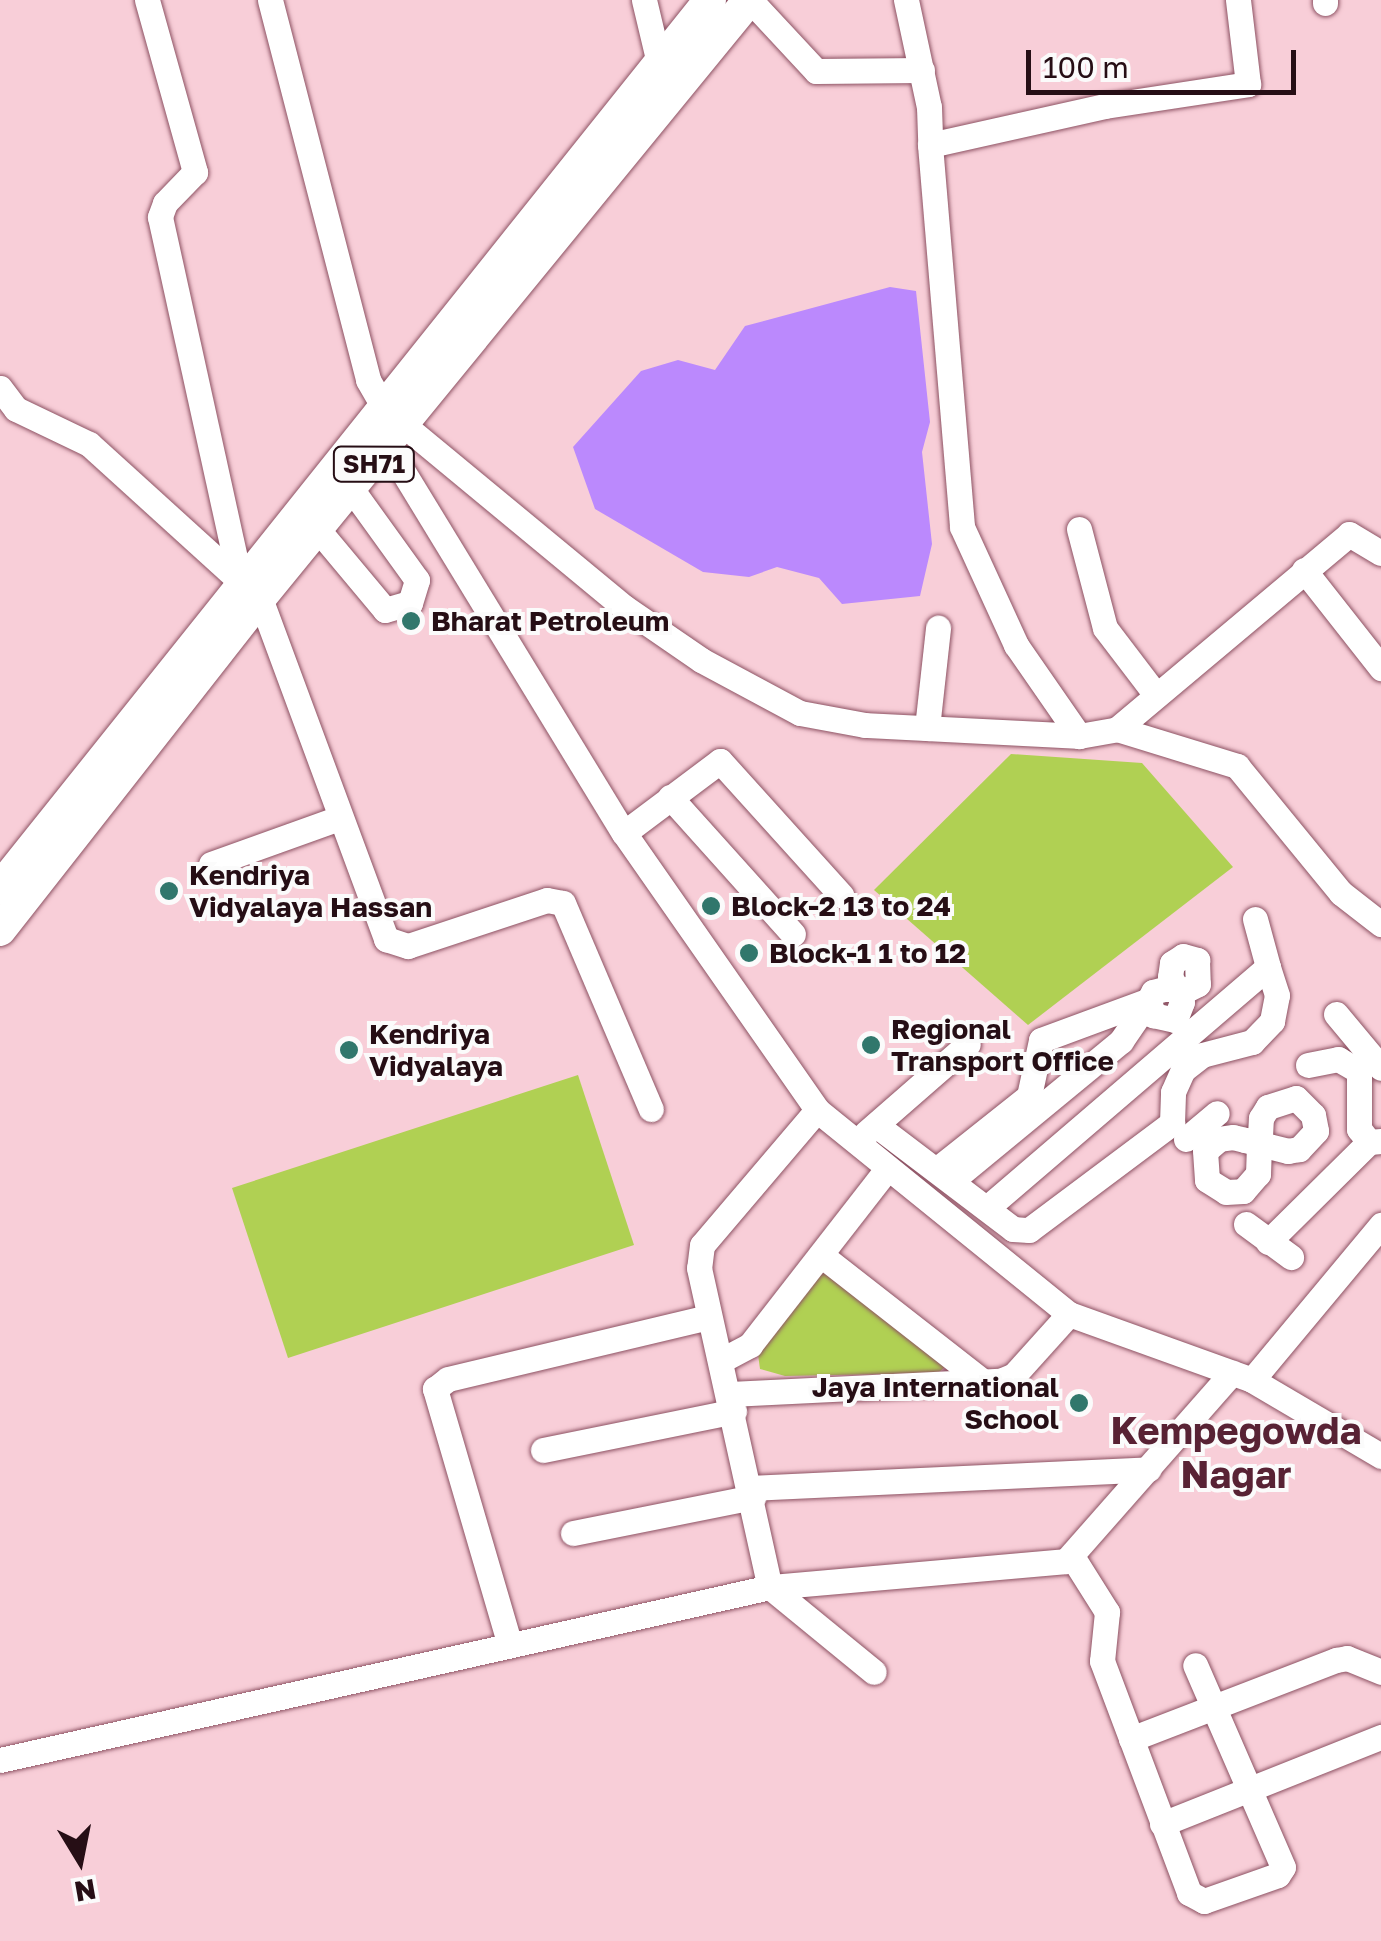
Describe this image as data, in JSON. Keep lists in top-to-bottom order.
{
  "streets": {
    "main road": ["SH71"]
  },
  "districts": ["Kempegowda Nagar"],
  "places": [
    "Bharat Petroleum",
    "Kendriya Vidyalaya Hassan",
    "Block-2 13 to 24",
    "Block-1 1 to 12",
    "Regional Transport Office",
    "Kendriya Vidyalaya",
    "Jaya International School"
  ],
  "scale_bar": "100 m",
  "north": "bottom"
}
